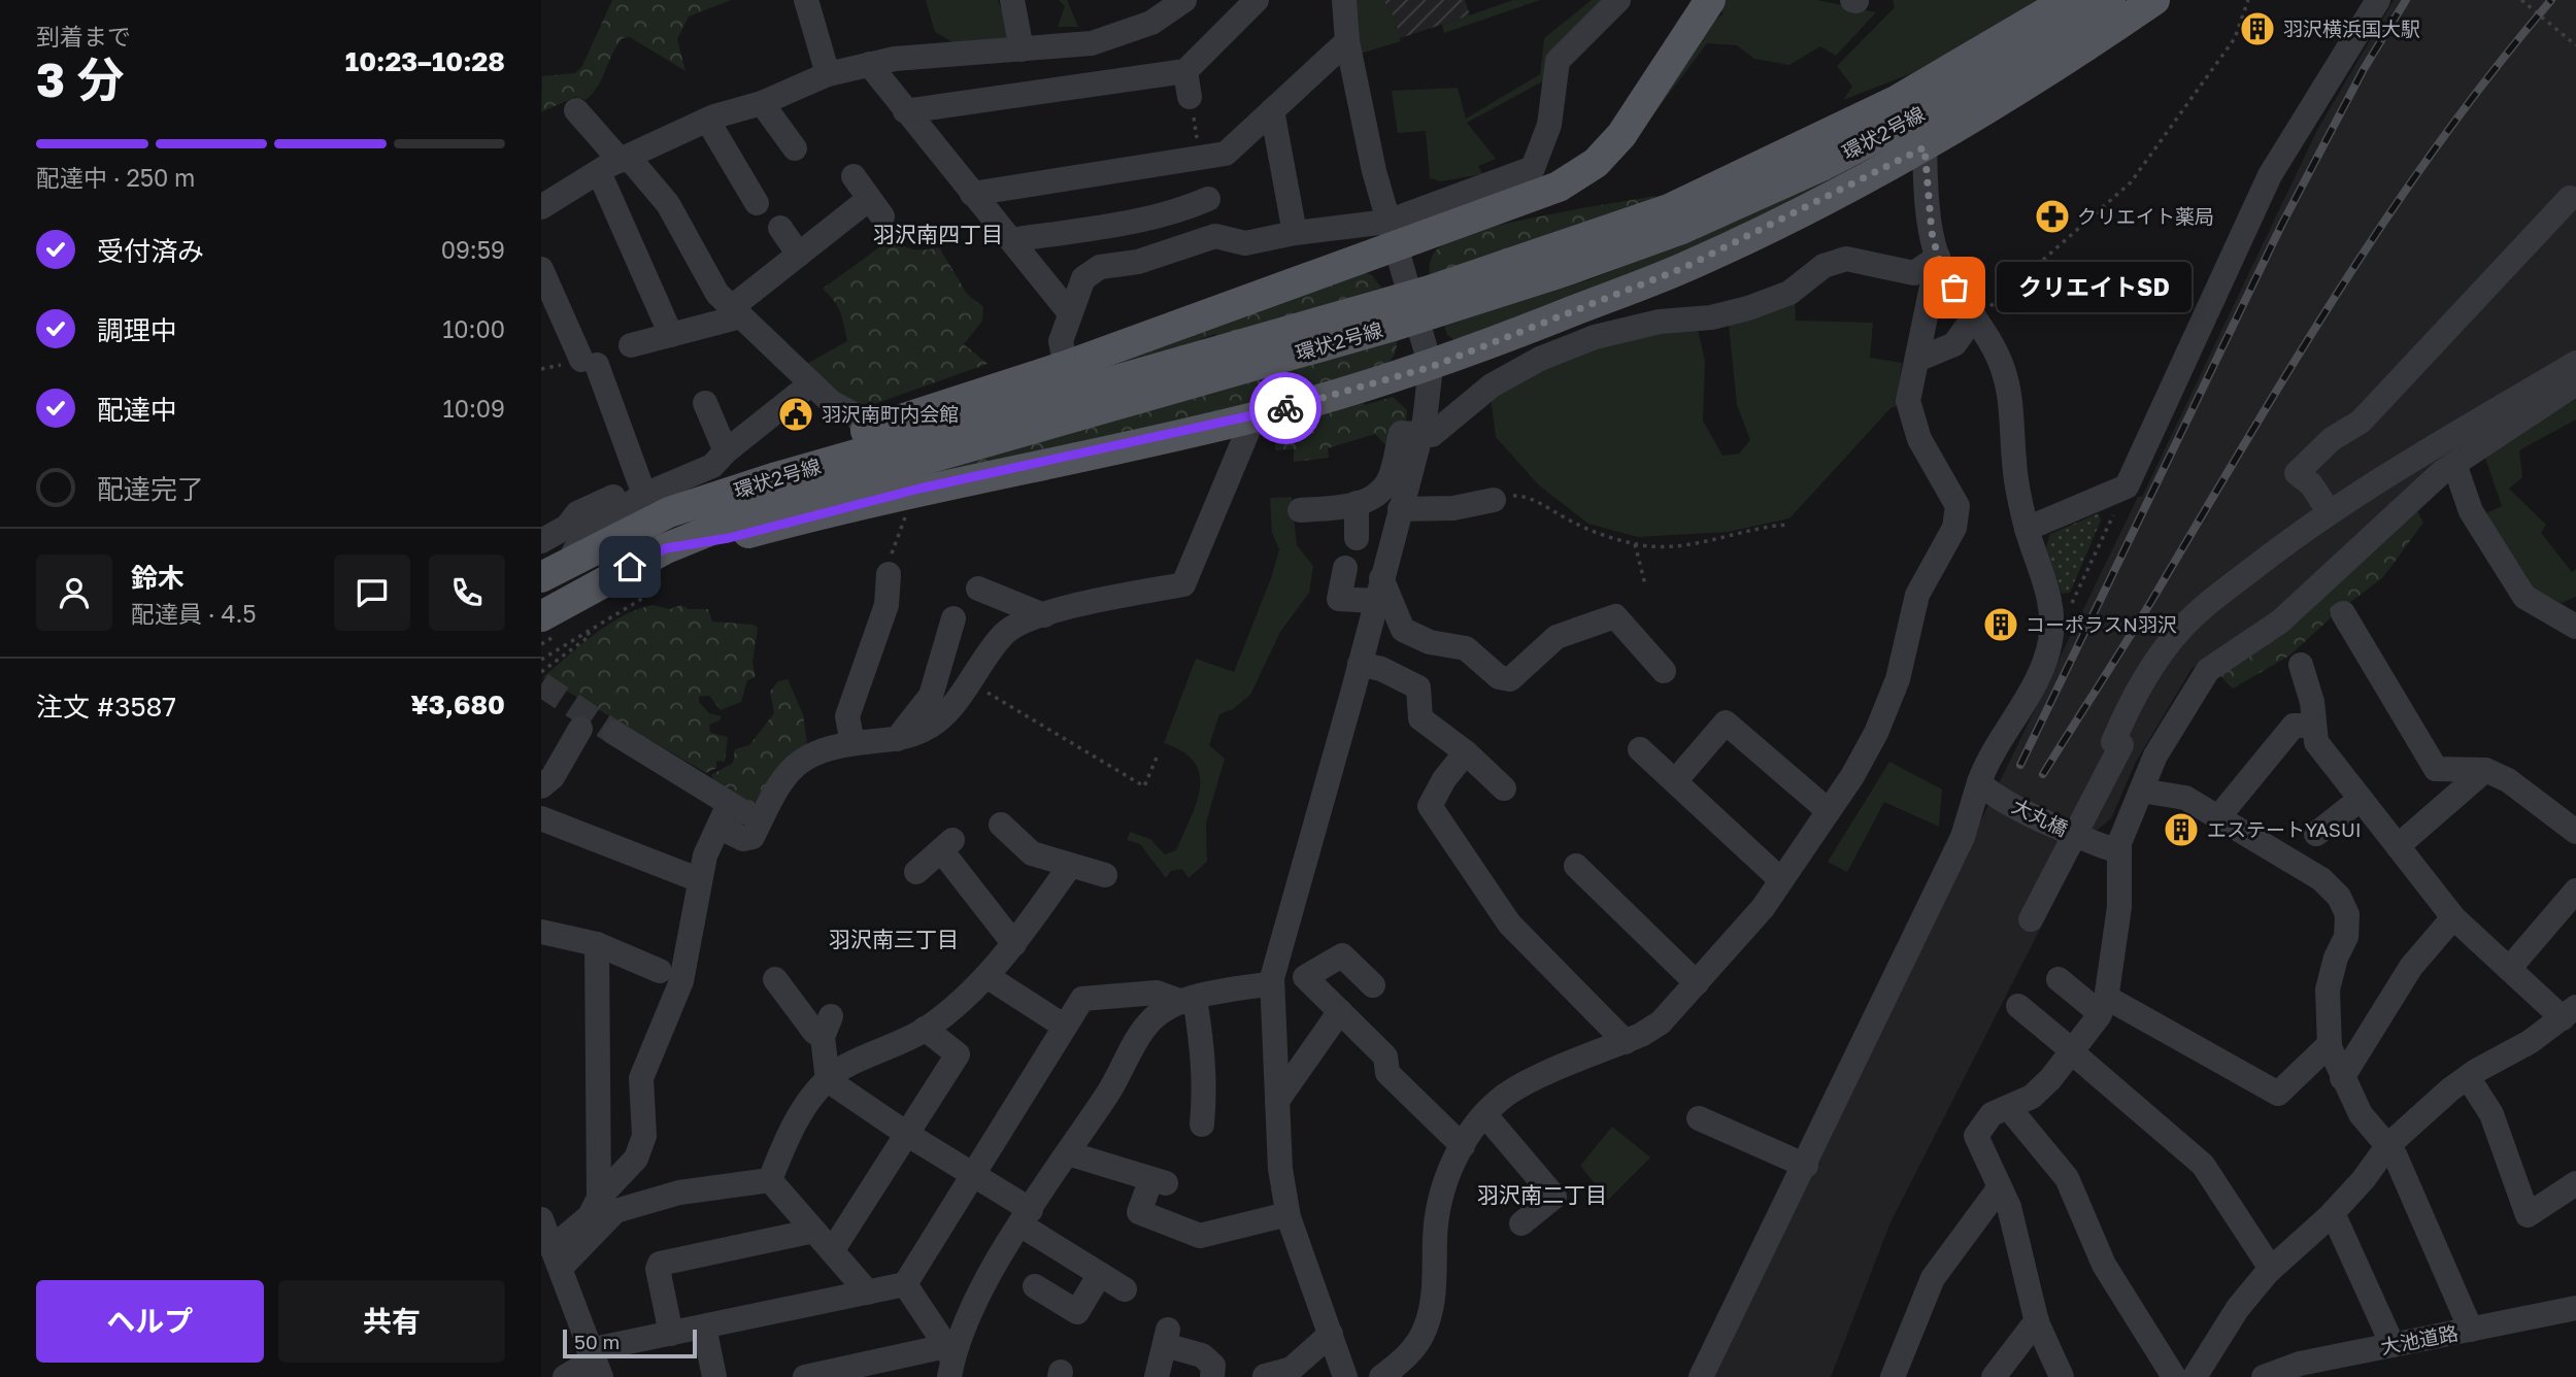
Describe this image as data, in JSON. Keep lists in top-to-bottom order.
{
  "streets": {
    "main road": ["環状2号線"],
    "street": ["大丸橋", "大池道路"]
  },
  "districts": ["羽沢南四丁目", "羽沢南三丁目", "羽沢南二丁目"],
  "places": {
    "building": ["羽沢横浜国大駅", "コーポラスN羽沢", "エステートYASUI"],
    "pharmacy": ["クリエイト薬局"],
    "other": ["クリエイトSD"],
    "public building": ["羽沢南町内会館"]
  },
  "scale_bar": "50 m",
  "page": {
    "heading": ["3 分", "到着まで", "10:23–10:28"],
    "panel": [
      "鈴木",
      "配達員 · 4.5",
      "注文 #3587",
      "¥3,680"
    ],
    "bar": "配達中 · 250 m",
    "list": [
      ["受付済み", "09:59"],
      ["調理中", "10:00"],
      ["配達中", "10:09"],
      "配達完了"
    ],
    "bubble": "クリエイトSD",
    "buttons": ["ヘルプ", "共有"],
    "scale": "50 m"
  }
}
